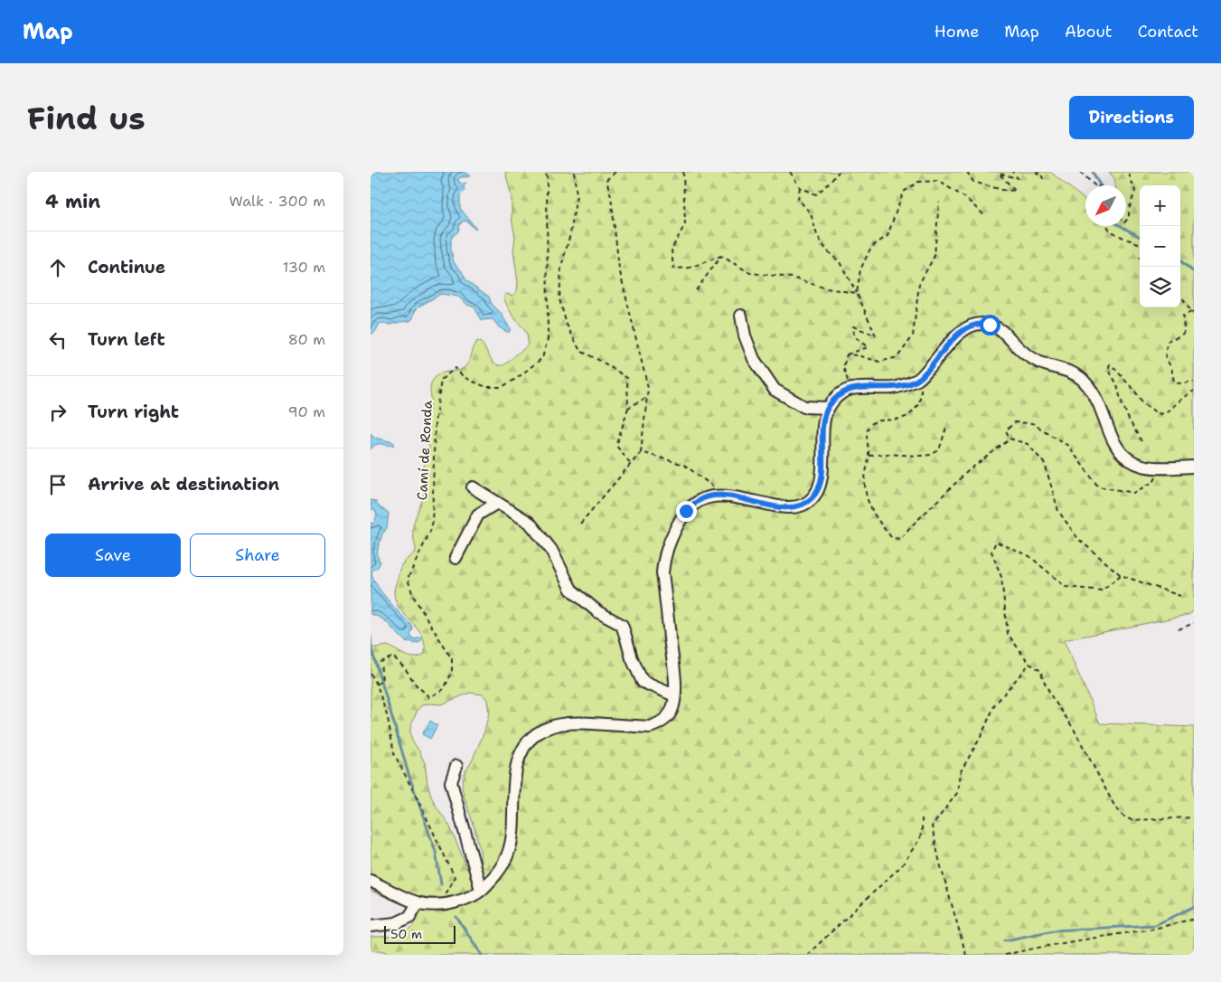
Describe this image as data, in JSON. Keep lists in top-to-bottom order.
{
  "streets": {
    "path": ["Camí de Ronda"]
  },
  "scale_bar": "50 m",
  "north": "bottom left",
  "page": {
    "header": "Map",
    "nav": [
      "Home",
      "Map",
      "About",
      "Contact"
    ],
    "buttons": [
      "Directions",
      ["Save", "Share"]
    ],
    "title": "Find us",
    "heading": ["4 min", "Walk · 300 m"],
    "map_buttons": ["+", "−"],
    "list": [
      ["Continue", "130 m"],
      ["Turn left", "80 m"],
      ["Turn right", "90 m"],
      "Arrive at destination"
    ],
    "scale": "50 m"
  }
}
